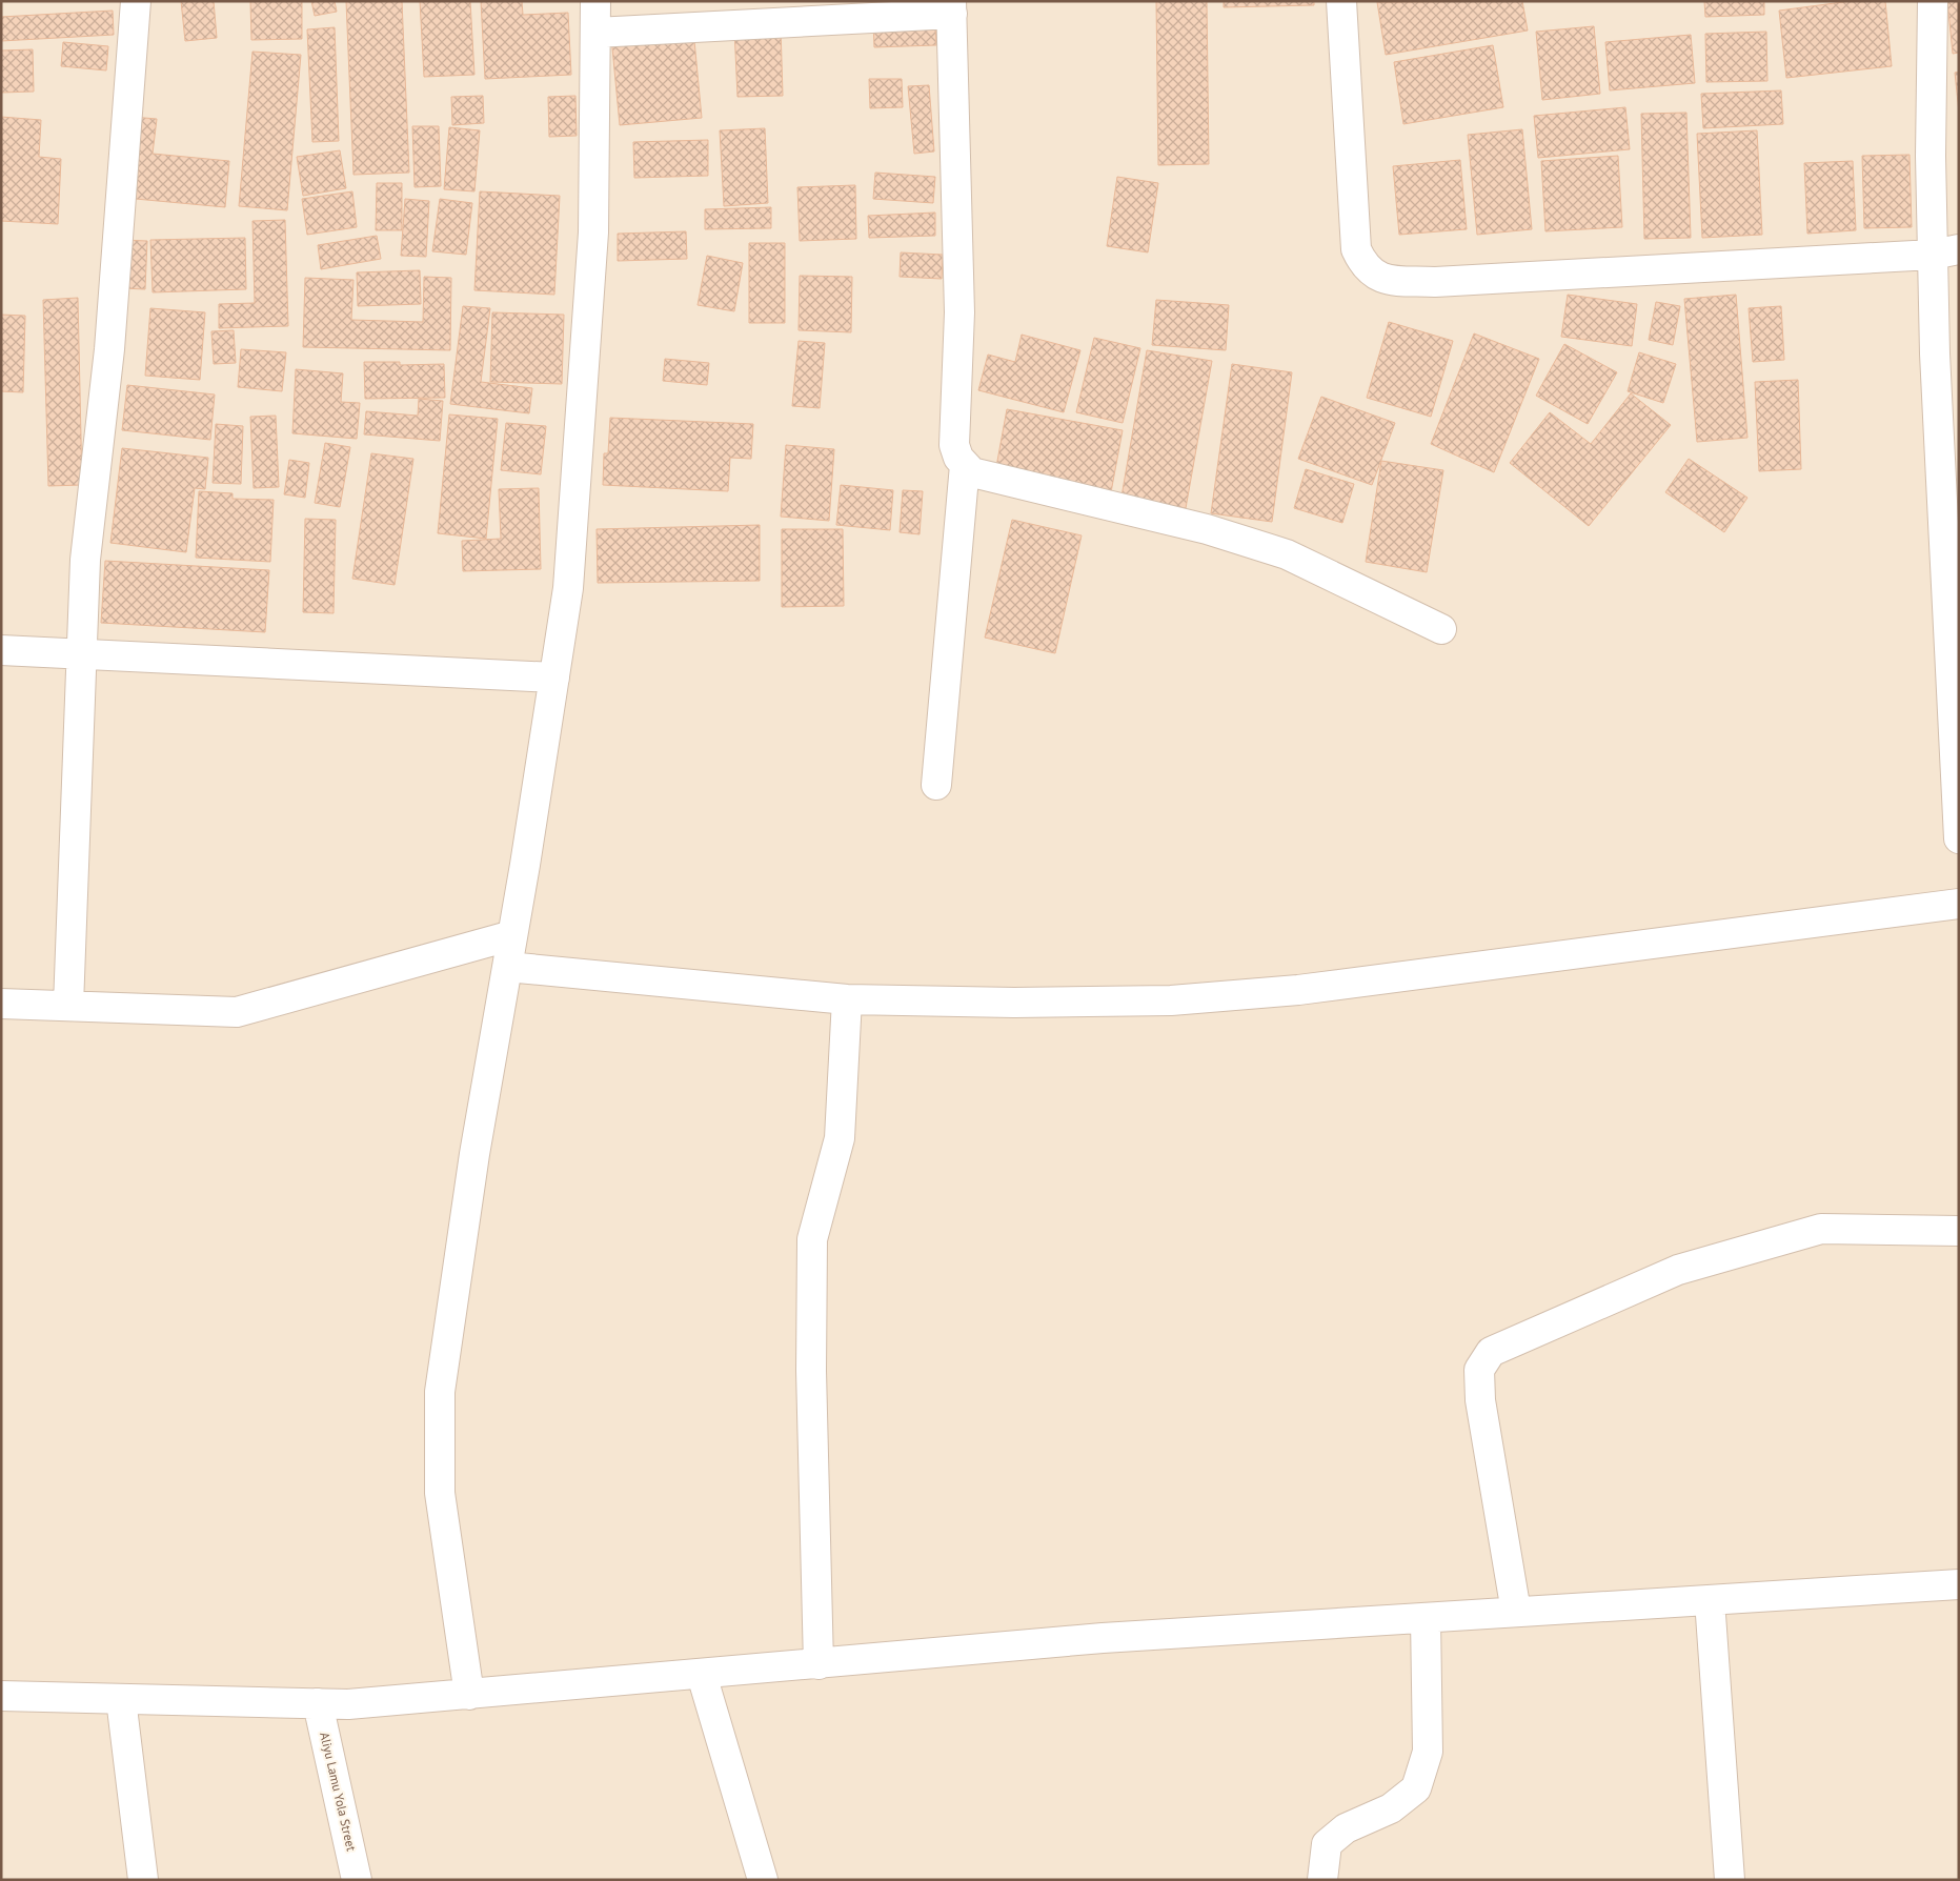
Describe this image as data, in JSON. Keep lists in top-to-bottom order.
{
  "streets": {
    "street": ["Aliyu Lamu Yola Street"]
  }
}
